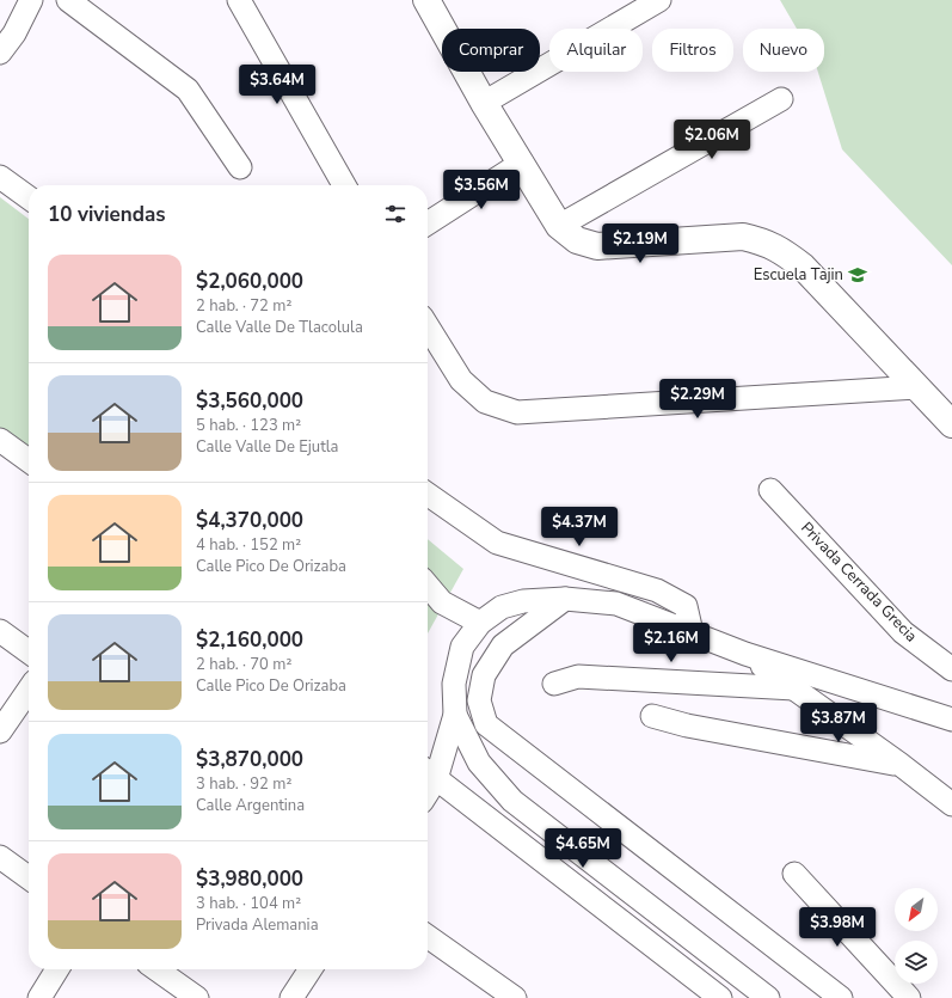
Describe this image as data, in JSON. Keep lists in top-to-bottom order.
{
  "streets": {
    "street": ["Privada Cerrada Grecia"]
  },
  "places": {
    "school or university": ["Escuela Tajin"]
  },
  "north": "bottom left",
  "page": {
    "chip": [
      "Comprar",
      "Alquilar",
      "Filtros",
      "Nuevo"
    ],
    "price": [
      "$3.64M",
      "$2.06M",
      "$3.56M",
      "$2.19M",
      "$2.29M",
      "$4.37M",
      "$2.16M",
      "$3.87M",
      "$4.65M",
      "$3.98M"
    ],
    "heading": "10 viviendas",
    "list": [
      {
        "name": "$2,060,000",
        "note": "2 hab. · 72 m² · Calle Valle De Tlacolula"
      },
      {
        "name": "$3,560,000",
        "note": "5 hab. · 123 m² · Calle Valle De Ejutla"
      },
      {
        "name": "$4,370,000",
        "note": "4 hab. · 152 m² · Calle Pico De Orizaba"
      },
      {
        "name": "$2,160,000",
        "note": "2 hab. · 70 m² · Calle Pico De Orizaba"
      },
      {
        "name": "$3,870,000",
        "note": "3 hab. · 92 m² · Calle Argentina"
      },
      {
        "name": "$3,980,000",
        "note": "3 hab. · 104 m² · Privada Alemania"
      }
    ]
  }
}
